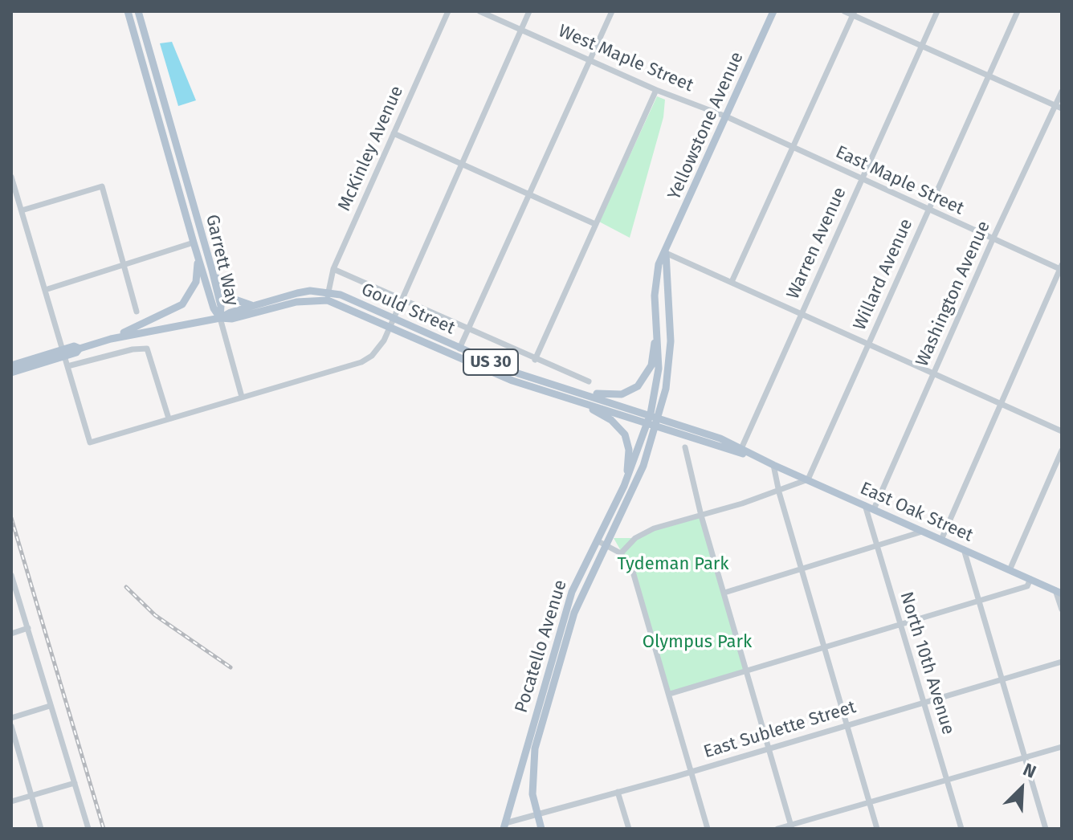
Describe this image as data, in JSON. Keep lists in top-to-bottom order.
{
  "streets": {
    "main road": [
      "Yellowstone Avenue",
      "Garrett Way",
      "Gould Street",
      "US 30",
      "East Oak Street",
      "Pocatello Avenue"
    ],
    "street": [
      "West Maple Street",
      "McKinley Avenue",
      "East Maple Street",
      "Warren Avenue",
      "Willard Avenue",
      "Washington Avenue",
      "North 10th Avenue",
      "East Sublette Street"
    ]
  },
  "crossings": [
    ["West Maple Street", "Yellowstone Avenue"],
    ["West Maple Street", "East Maple Street"],
    ["Yellowstone Avenue", "East Maple Street"],
    ["Yellowstone Avenue", "Gould Street"],
    ["Yellowstone Avenue", "East Oak Street"],
    ["Yellowstone Avenue", "Pocatello Avenue"],
    ["McKinley Avenue", "Gould Street"],
    ["McKinley Avenue", "US 30"],
    ["East Maple Street", "Warren Avenue"],
    ["East Maple Street", "Willard Avenue"],
    ["East Maple Street", "Washington Avenue"],
    ["Warren Avenue", "East Oak Street"],
    ["Garrett Way", "US 30"],
    ["Willard Avenue", "East Oak Street"],
    ["Washington Avenue", "East Oak Street"],
    ["Gould Street", "US 30"],
    ["Gould Street", "East Oak Street"],
    ["Gould Street", "Pocatello Avenue"],
    ["US 30", "Pocatello Avenue"],
    ["East Oak Street", "Pocatello Avenue"],
    ["East Oak Street", "North 10th Avenue"],
    ["Pocatello Avenue", "East Sublette Street"],
    ["North 10th Avenue", "East Sublette Street"]
  ],
  "parks": ["Tydeman Park", "Olympus Park"],
  "north": "top right"
}
